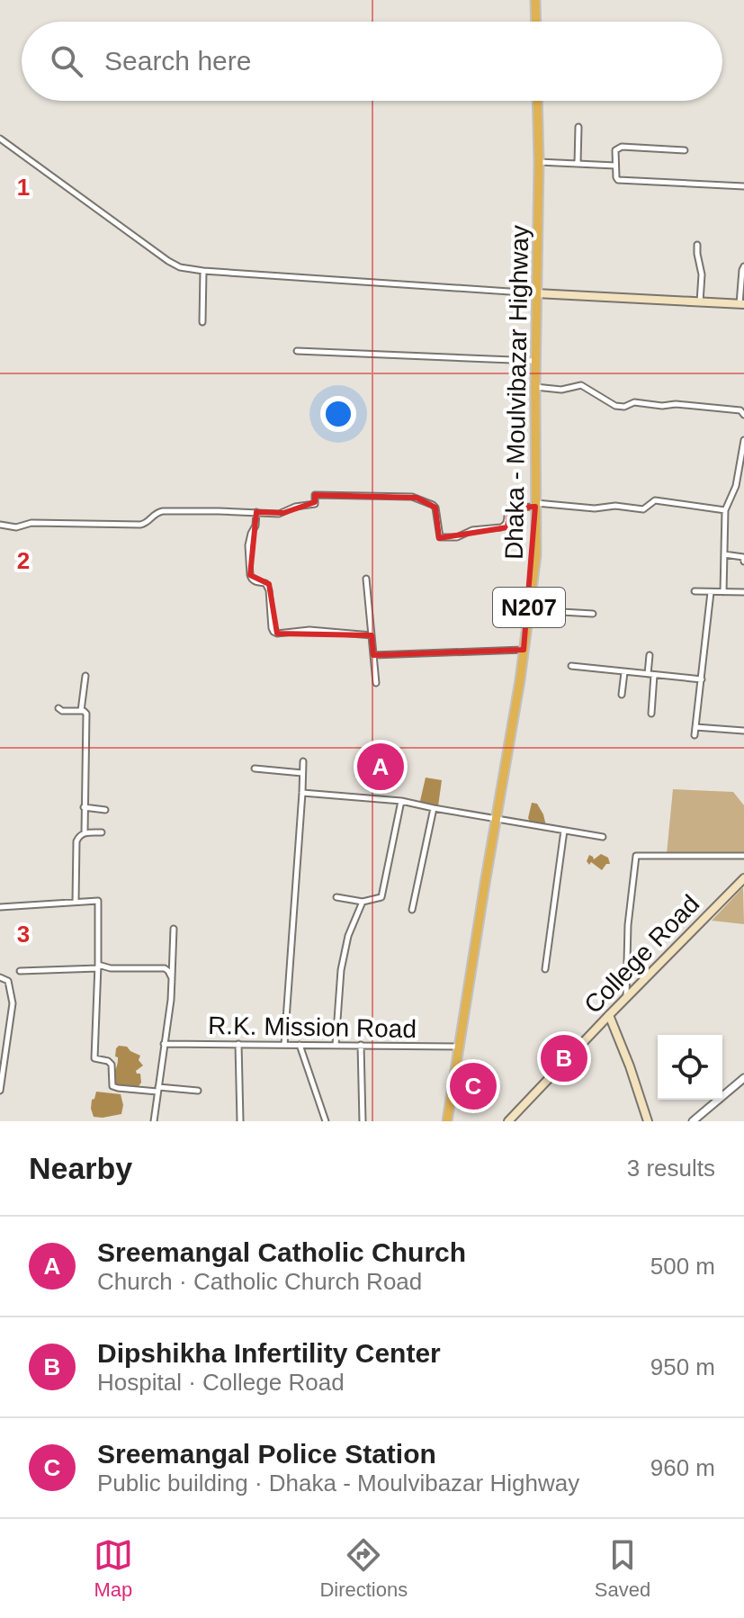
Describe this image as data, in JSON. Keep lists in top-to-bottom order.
{
  "streets": {
    "highway": ["Dhaka - Moulvibazar Highway", "N207"],
    "main road": ["College Road"],
    "street": ["R.K. Mission Road"]
  },
  "crossings": [
    ["Dhaka - Moulvibazar Highway", "R.K. Mission Road"]
  ],
  "page": {
    "search": "Search here",
    "pins": ["A", "B", "C"],
    "heading": ["Nearby", "3 results"],
    "list": [
      {
        "mark": "A",
        "name": "Sreemangal Catholic Church",
        "note": "Church · Catholic Church Road",
        "value": "500 m"
      },
      {
        "mark": "B",
        "name": "Dipshikha Infertility Center",
        "note": "Hospital · College Road",
        "value": "950 m"
      },
      {
        "mark": "C",
        "name": "Sreemangal Police Station",
        "note": "Public building · Dhaka - Moulvibazar Highway",
        "value": "960 m"
      }
    ],
    "nav": ["Map", "Directions", "Saved"]
  },
  "grid": {
    "rows": ["1", "2", "3"]
  }
}
